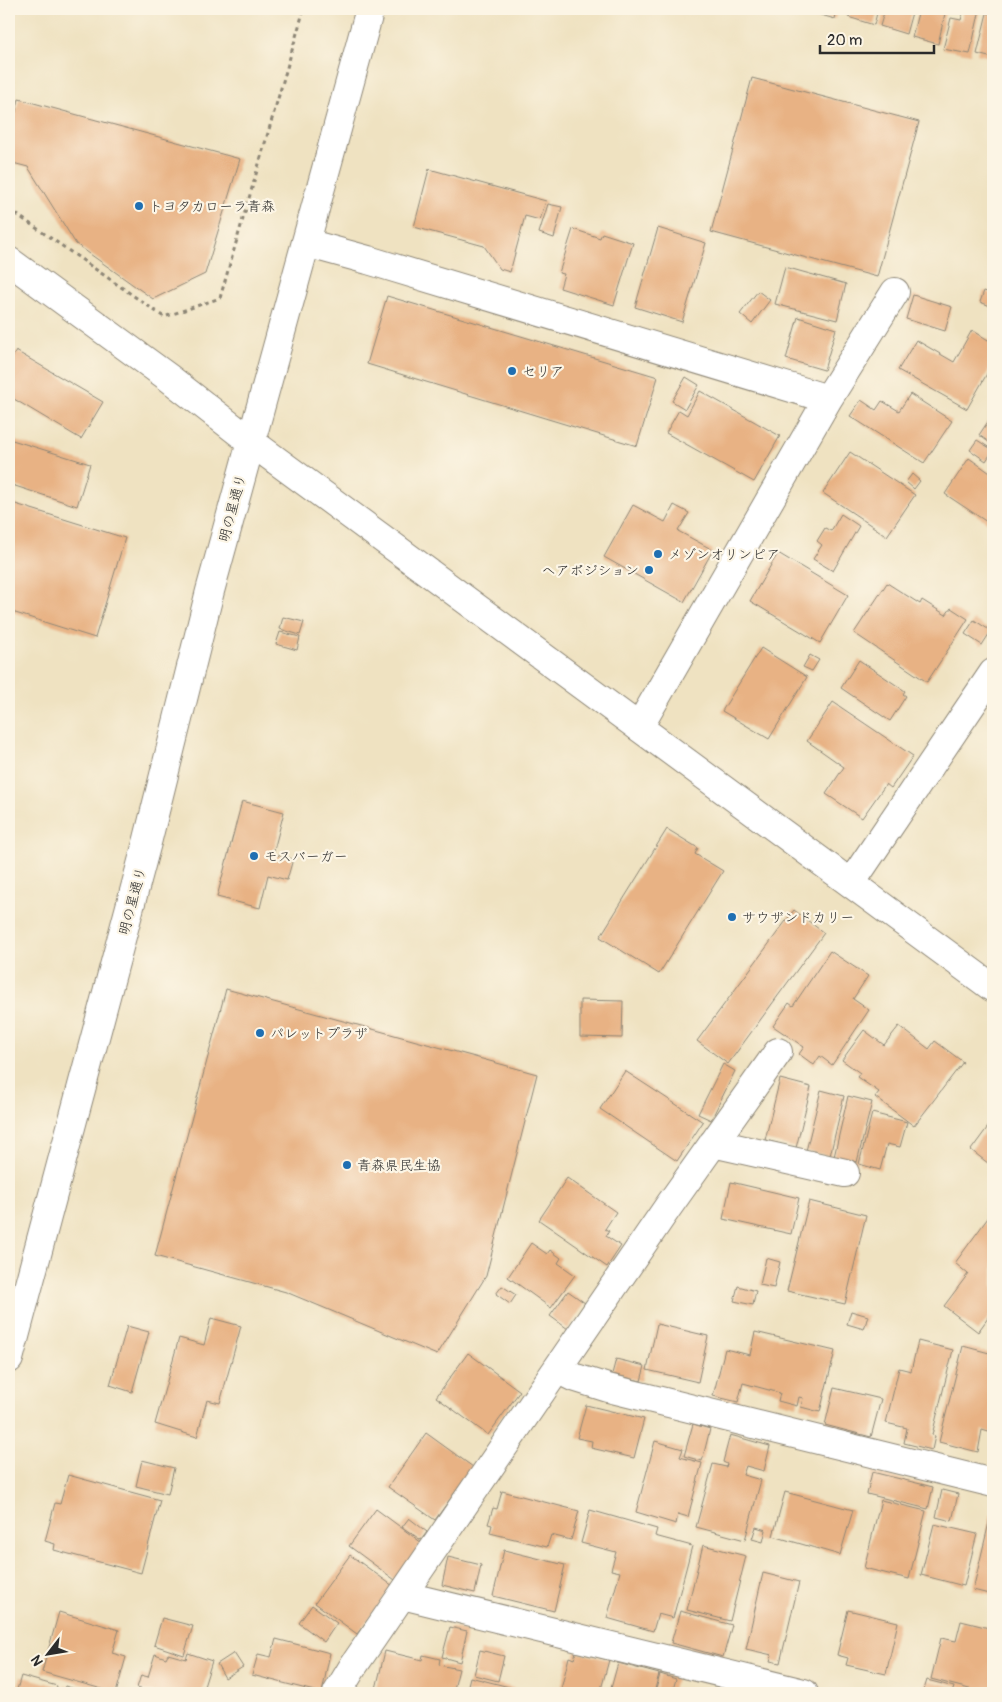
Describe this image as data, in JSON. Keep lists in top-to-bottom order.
{
  "streets": {
    "street": ["明の星通り"]
  },
  "places": [
    "トヨタカローラ青森",
    "セリア",
    "メゾンオリンピア",
    "ヘアポジション",
    "モスバーガー",
    "サウザンドカリー",
    "パレットプラザ",
    "青森県民生協"
  ],
  "scale_bar": "20 m",
  "north": "bottom left"
}
